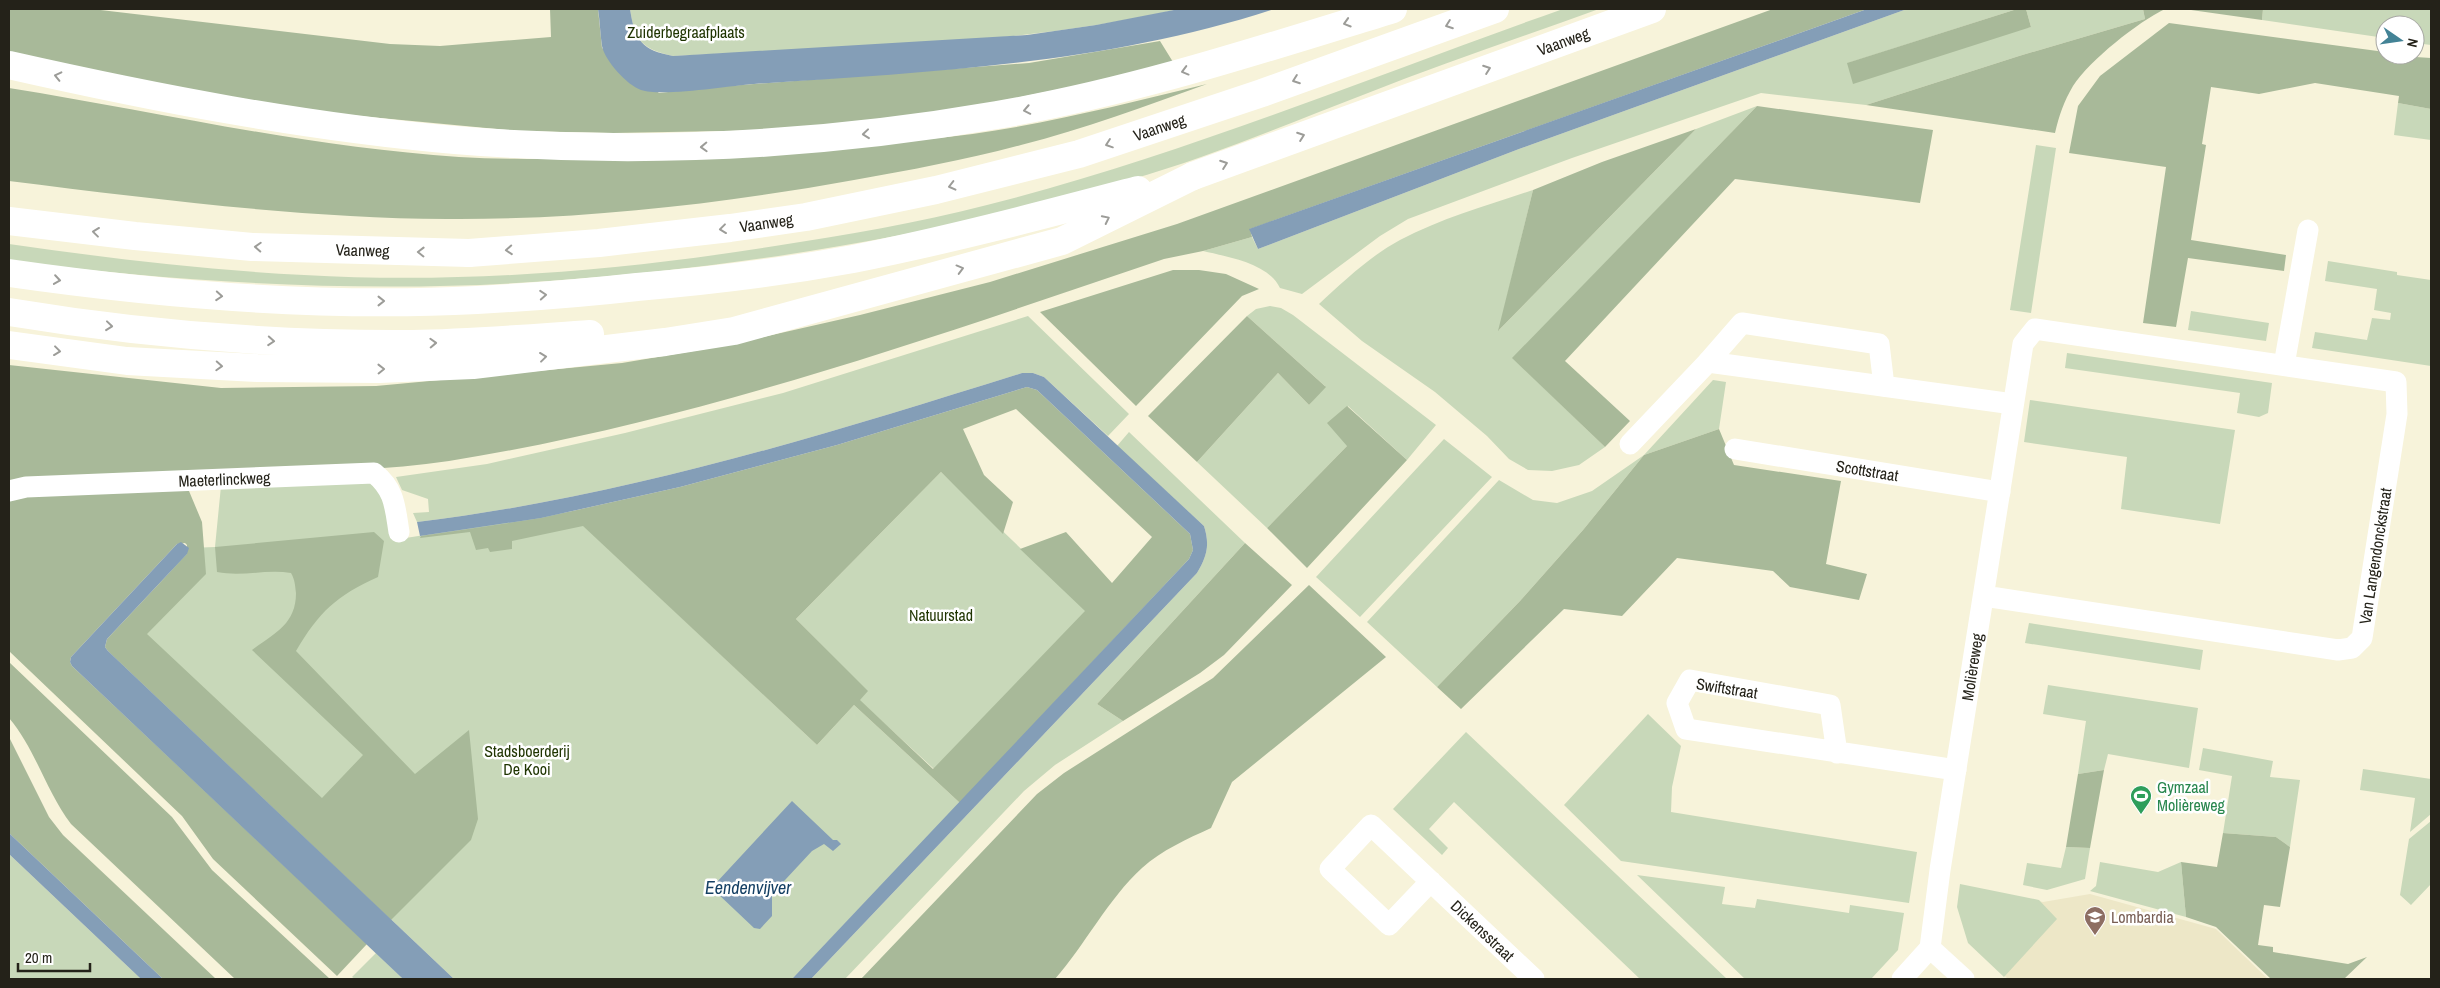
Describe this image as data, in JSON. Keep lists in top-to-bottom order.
{
  "streets": {
    "highway": ["Vaanweg"],
    "street": [
      "Scottstraat",
      "Maeterlinckweg",
      "Van Langendonckstraat",
      "Molièreweg",
      "Swiftstraat",
      "Dickensstraat"
    ]
  },
  "crossings": [
    ["Scottstraat", "Molièreweg"],
    ["Van Langendonckstraat", "Molièreweg"],
    ["Molièreweg", "Swiftstraat"]
  ],
  "water": ["Eendenvijver"],
  "parks": ["Zuiderbegraafplaats", "Natuurstad", "Stadsboerderij De Kooi"],
  "places": {
    "sports": ["Gymzaal Molièreweg"],
    "school or university": ["Lombardia"]
  },
  "scale_bar": "20 m",
  "north": "right"
}
